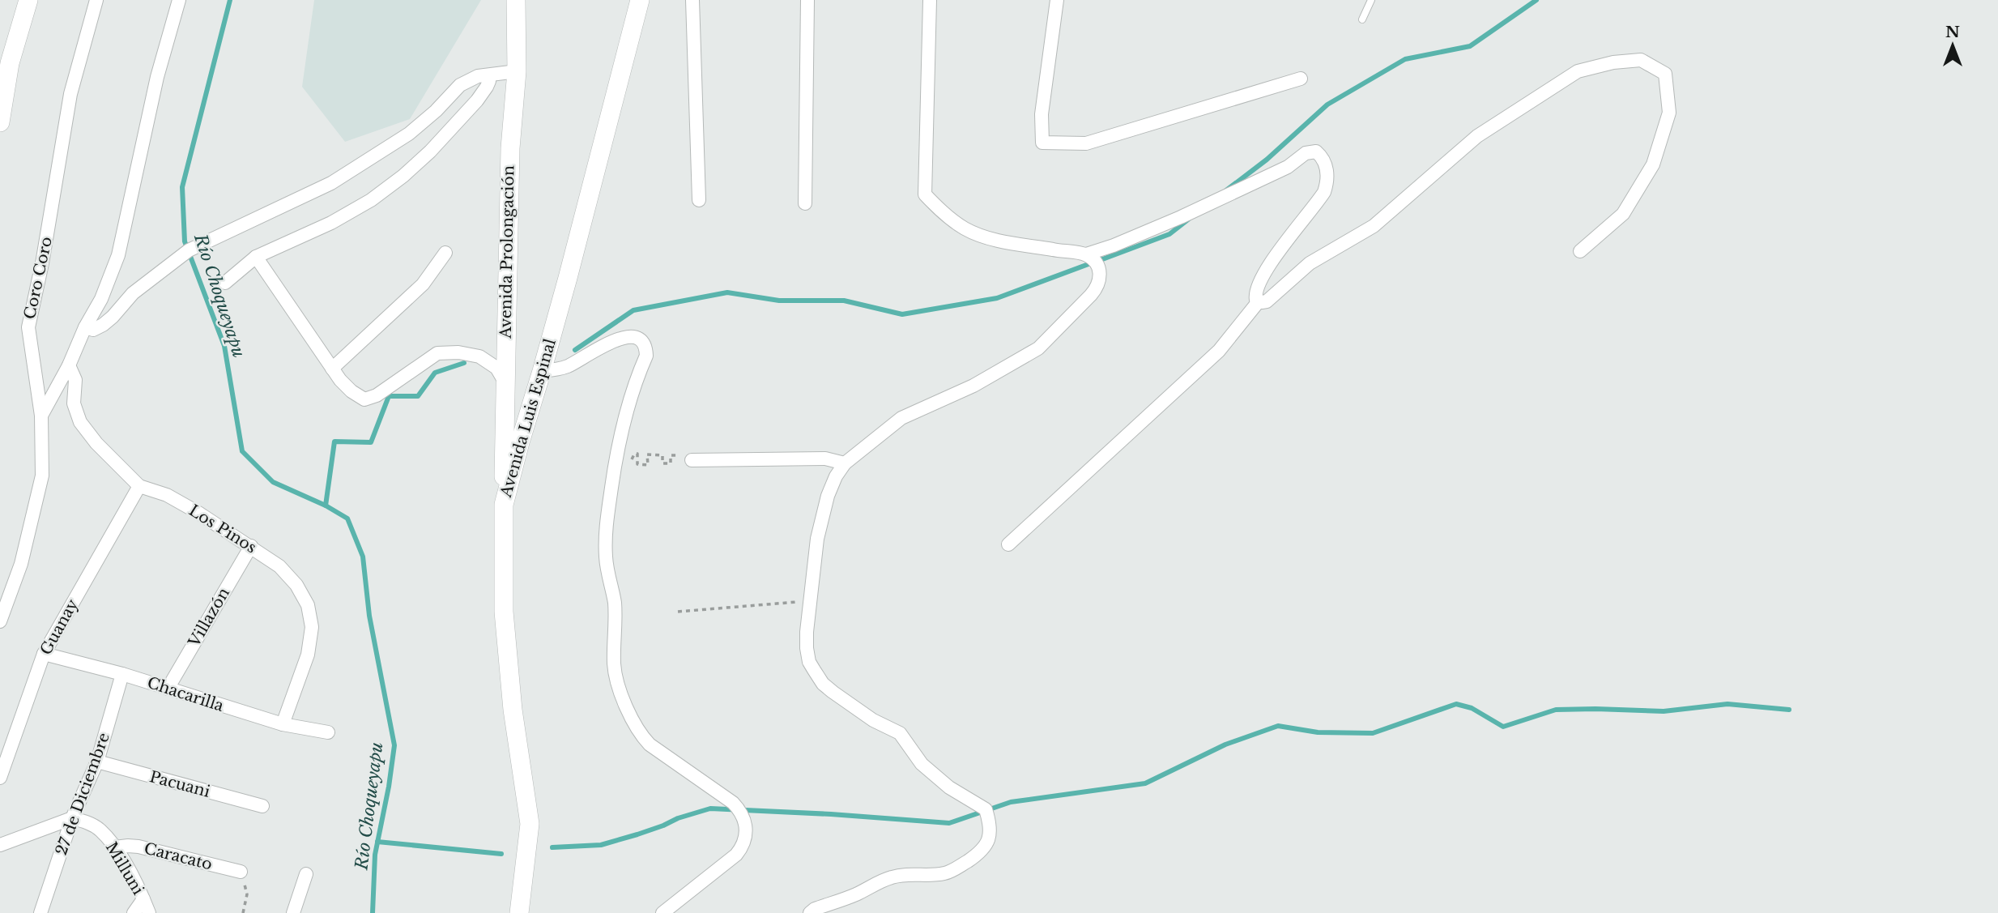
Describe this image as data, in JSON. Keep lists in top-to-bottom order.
{
  "streets": {
    "street": [
      "Avenida Prolongación",
      "Coro Coro",
      "Avenida Luis Espinal",
      "Los Pinos",
      "Villazón",
      "Guanay",
      "Chacarilla",
      "Pacuani",
      "27 de Diciembre",
      "Caracato",
      "Milluni"
    ]
  },
  "crossings": [
    ["Avenida Prolongación", "Avenida Luis Espinal"],
    ["Los Pinos", "Villazón"],
    ["Los Pinos", "Guanay"],
    ["Los Pinos", "Chacarilla"],
    ["Villazón", "Chacarilla"],
    ["Guanay", "Chacarilla"],
    ["Chacarilla", "27 de Diciembre"],
    ["Pacuani", "27 de Diciembre"],
    ["27 de Diciembre", "Milluni"],
    ["Caracato", "Milluni"]
  ],
  "water": ["Río Choqueyapu"],
  "north": "top"
}
